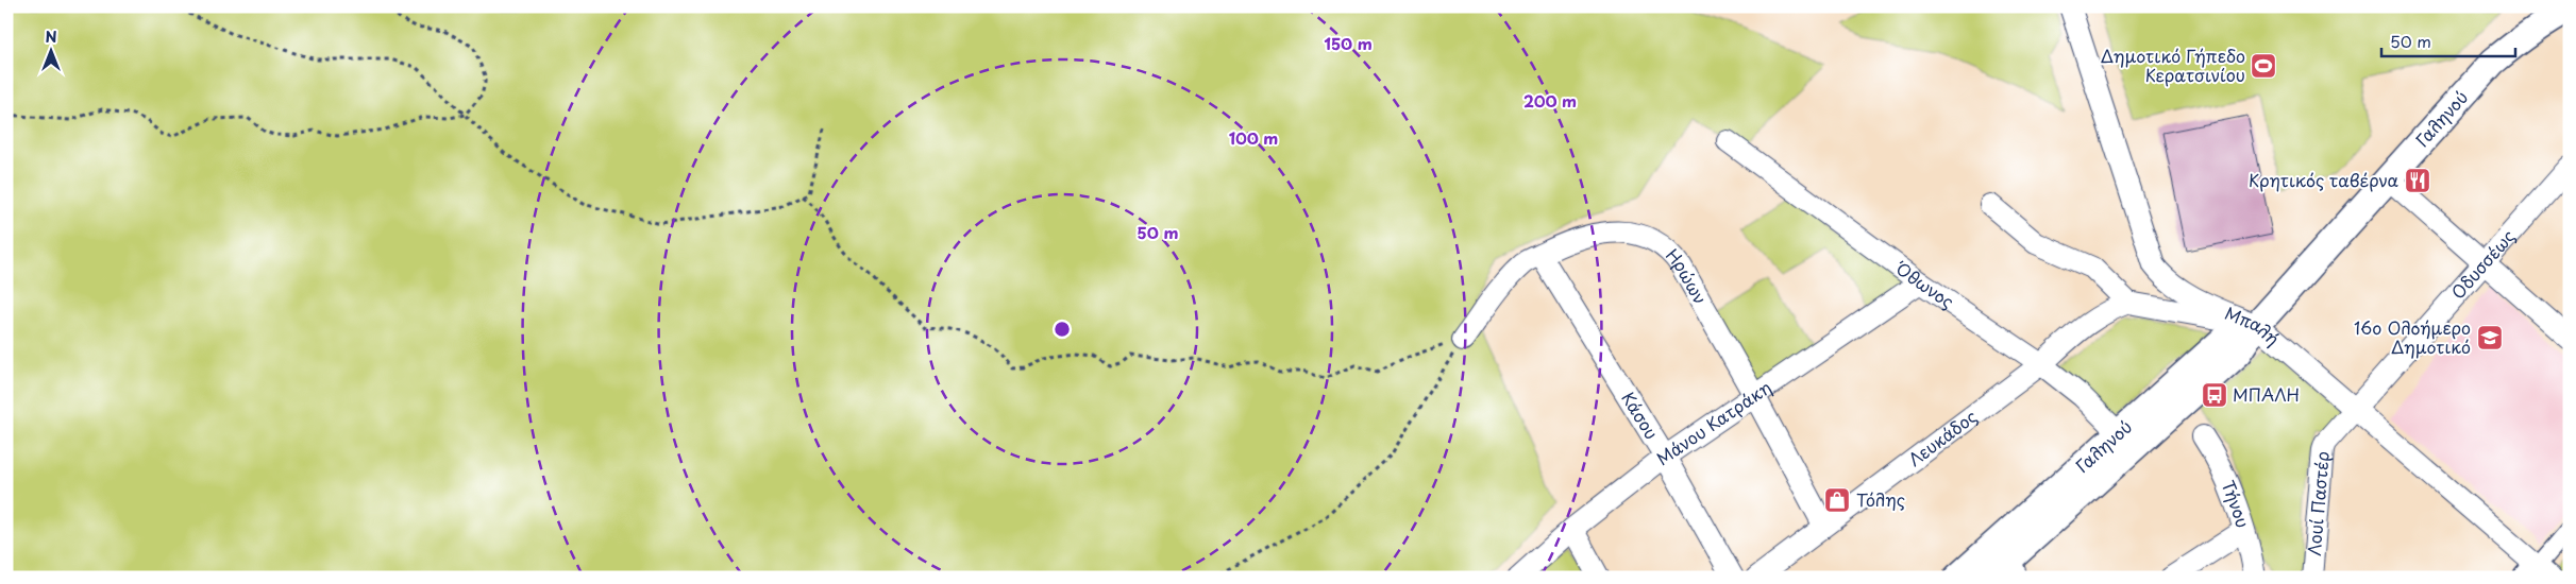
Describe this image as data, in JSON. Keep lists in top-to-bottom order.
{
  "streets": {
    "street": [
      "Γαληνού",
      "Οδυσσέως",
      "Ηρώων",
      "Όθωνος",
      "Μπαλή",
      "Κάσου",
      "Μάνου Κατράκη",
      "Λευκάδος",
      "Λουί Παστέρ",
      "Τήνου"
    ]
  },
  "crossings": [
    ["Γαληνού", "Όθωνος"],
    ["Γαληνού", "Μπαλή"],
    ["Οδυσσέως", "Μπαλή"],
    ["Οδυσσέως", "Λουί Παστέρ"],
    ["Ηρώων", "Κάσου"],
    ["Ηρώων", "Μάνου Κατράκη"],
    ["Ηρώων", "Λευκάδος"],
    ["Όθωνος", "Μάνου Κατράκη"],
    ["Όθωνος", "Λευκάδος"],
    ["Μπαλή", "Λουί Παστέρ"],
    ["Κάσου", "Μάνου Κατράκη"]
  ],
  "places": {
    "sports": ["Δημοτικό Γήπεδο Κερατσινίου"],
    "restaurant": ["Κρητικός ταβέρνα"],
    "school or university": ["16o Ολοήμερο Δημοτικό"],
    "bus stop": ["ΜΠΑΛΗ"],
    "shop": ["Τόλης"]
  },
  "scale_bar": "50 m",
  "north": "top",
  "rings": [
    "150 m",
    "200 m",
    "100 m",
    "50 m"
  ]
}
